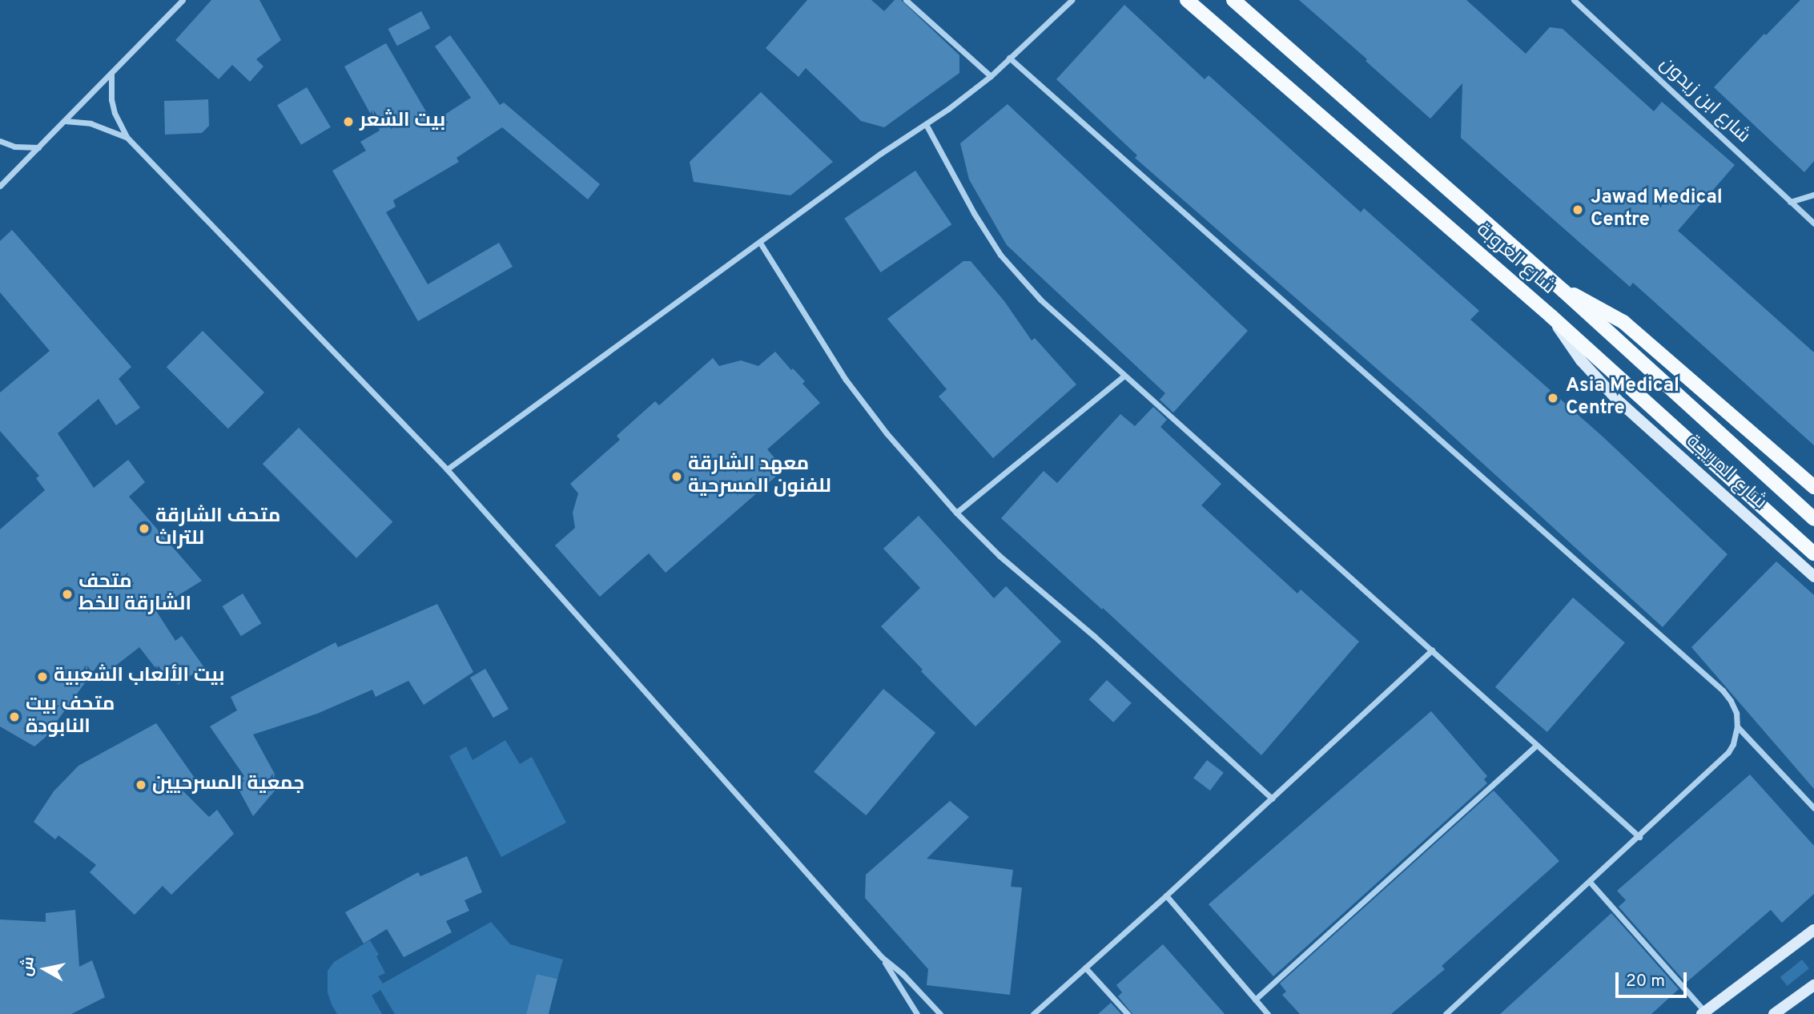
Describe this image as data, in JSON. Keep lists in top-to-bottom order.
{
  "streets": {
    "main road": ["شارع العروبة", "شارع المريجة"],
    "street": ["شارع ابن زيدون"]
  },
  "crossings": [
    ["شارع العروبة", "شارع المريجة"]
  ],
  "places": [
    "بيت الشعر",
    "Jawad Medical Centre",
    "Asia Medical Centre",
    "معهد الشارقة للفنون المسرحية",
    "متحف الشارقة للتراث",
    "متحف الشارقة للخط",
    "بيت الألعاب الشعبية",
    "متحف بيت النابودة",
    "جمعية المسرحيين"
  ],
  "scale_bar": "20 m",
  "north": "left"
}
